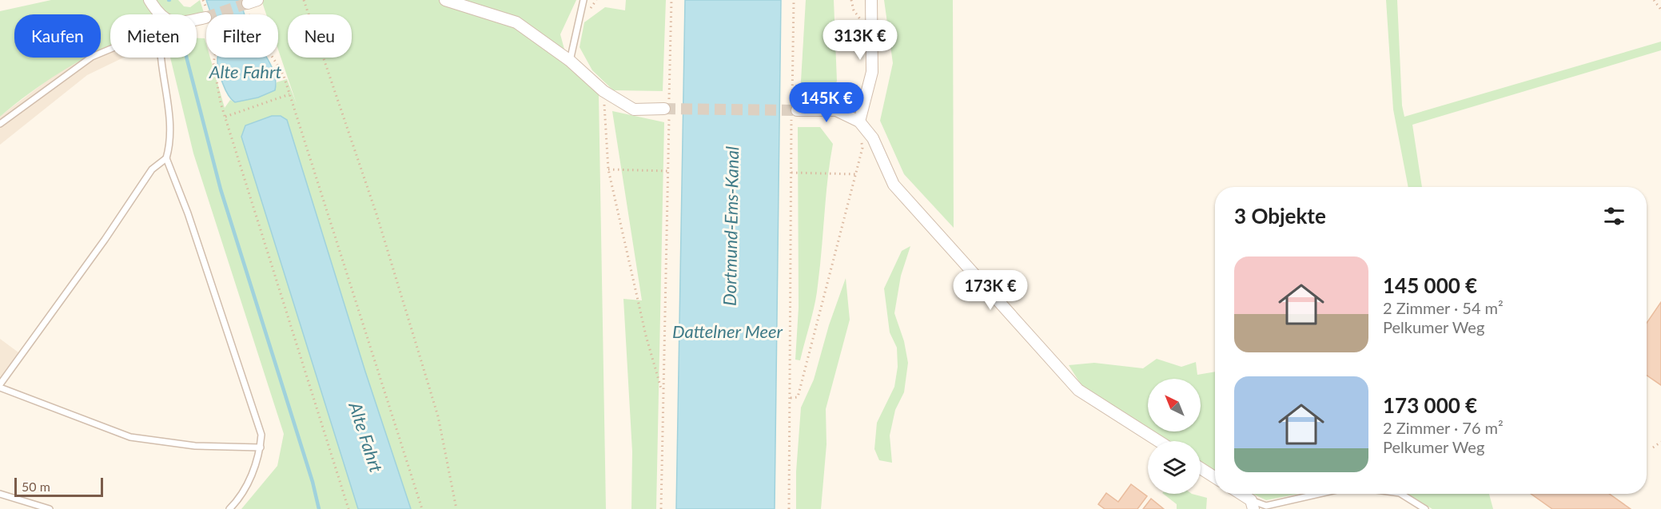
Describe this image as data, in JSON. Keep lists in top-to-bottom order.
{
  "water": ["Alte Fahrt", "Dortmund-Ems-Kanal", "Dattelner Meer"],
  "scale_bar": "50 m",
  "north": "top left",
  "page": {
    "chip": [
      "Kaufen",
      "Mieten",
      "Filter",
      "Neu"
    ],
    "price": ["313K €", "145K €", "173K €"],
    "heading": "3 Objekte",
    "list": [
      {
        "name": "145 000 €",
        "note": "2 Zimmer · 54 m² · Pelkumer Weg"
      },
      {
        "name": "173 000 €",
        "note": "2 Zimmer · 76 m² · Pelkumer Weg"
      }
    ],
    "scale": "50 m"
  }
}
